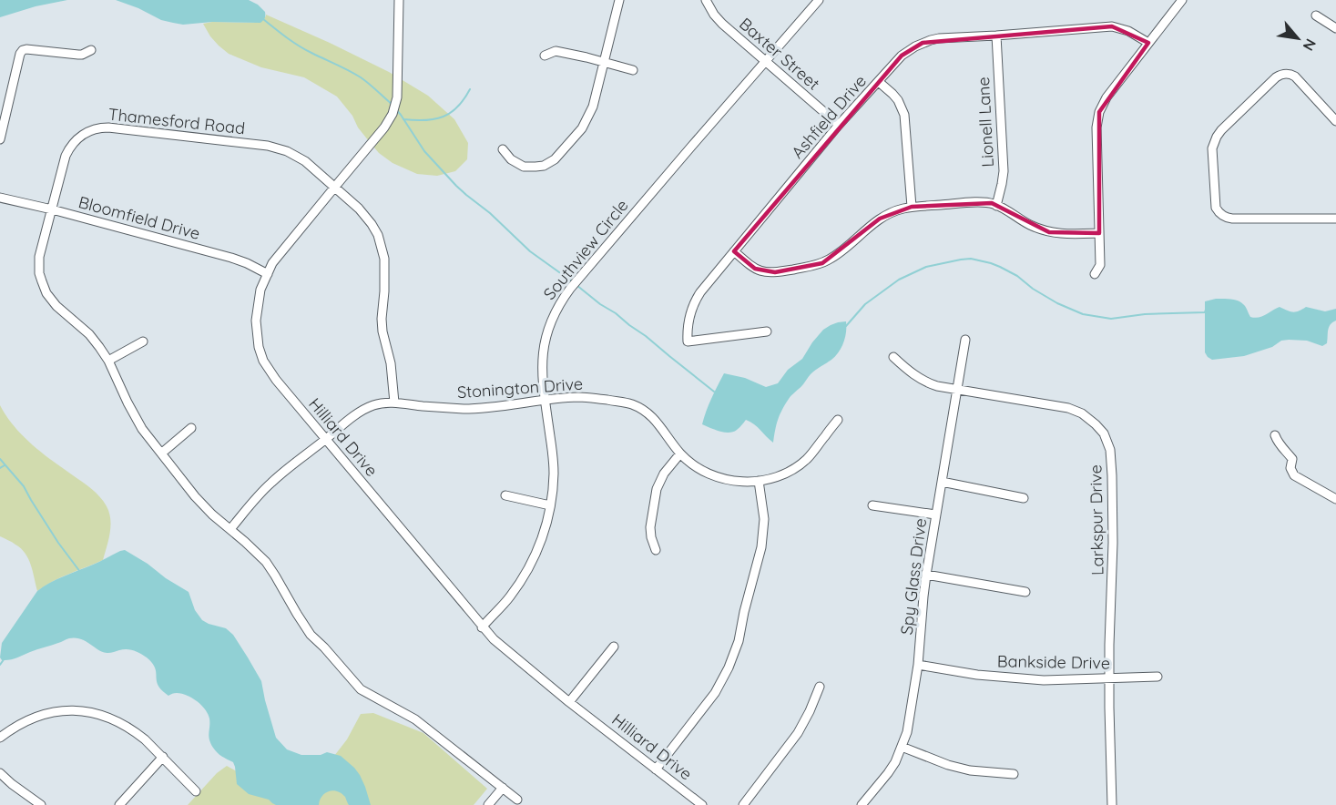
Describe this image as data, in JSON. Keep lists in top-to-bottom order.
{
  "streets": {
    "street": [
      "Baxter Street",
      "Ashfield Drive",
      "Thamesford Road",
      "Lionell Lane",
      "Bloomfield Drive",
      "Southview Circle",
      "Stonington Drive",
      "Hilliard Drive",
      "Larkspur Drive",
      "Spy Glass Drive",
      "Bankside Drive"
    ]
  },
  "crossings": [
    ["Baxter Street", "Ashfield Drive"],
    ["Baxter Street", "Southview Circle"],
    ["Ashfield Drive", "Lionell Lane"],
    ["Thamesford Road", "Bloomfield Drive"],
    ["Thamesford Road", "Stonington Drive"],
    ["Thamesford Road", "Hilliard Drive"],
    ["Bloomfield Drive", "Hilliard Drive"],
    ["Southview Circle", "Stonington Drive"],
    ["Southview Circle", "Hilliard Drive"],
    ["Stonington Drive", "Hilliard Drive"],
    ["Larkspur Drive", "Spy Glass Drive"],
    ["Larkspur Drive", "Bankside Drive"],
    ["Spy Glass Drive", "Bankside Drive"]
  ],
  "north": "bottom right"
}
